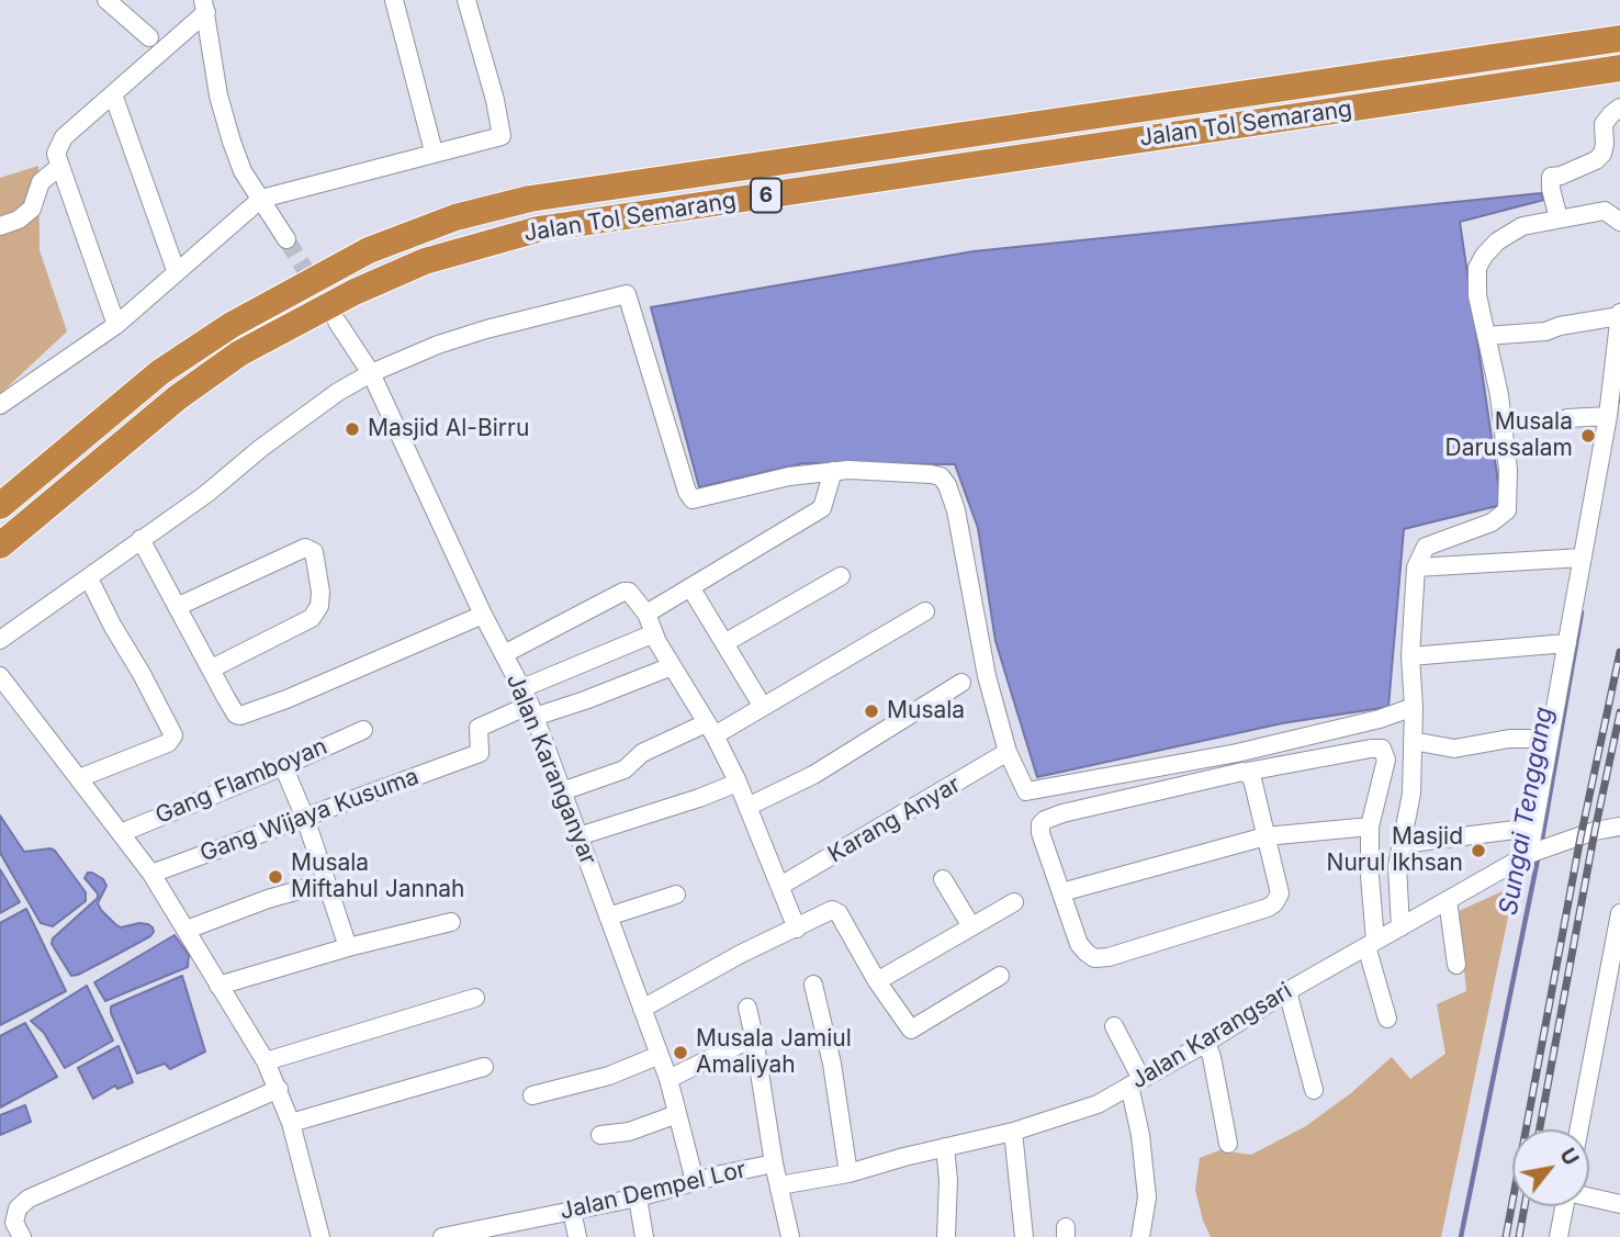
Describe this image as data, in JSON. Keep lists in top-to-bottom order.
{
  "streets": {
    "highway": ["Jalan Tol Semarang", "6"],
    "street": [
      "Jalan Karanganyar",
      "Gang Flamboyan",
      "Gang Wijaya Kusuma",
      "Karang Anyar",
      "Jalan Karangsari",
      "Jalan Dempel Lor"
    ]
  },
  "crossings": [
    ["Jalan Karanganyar", "Gang Wijaya Kusuma"],
    ["Jalan Karanganyar", "Jalan Dempel Lor"]
  ],
  "water": ["Sungai Tenggang"],
  "places": [
    "Masjid Al-Birru",
    "Musala Darussalam",
    "Musala",
    "Masjid Nurul Ikhsan",
    "Musala Miftahul Jannah",
    "Musala Jamiul Amaliyah"
  ],
  "north": "top right"
}
